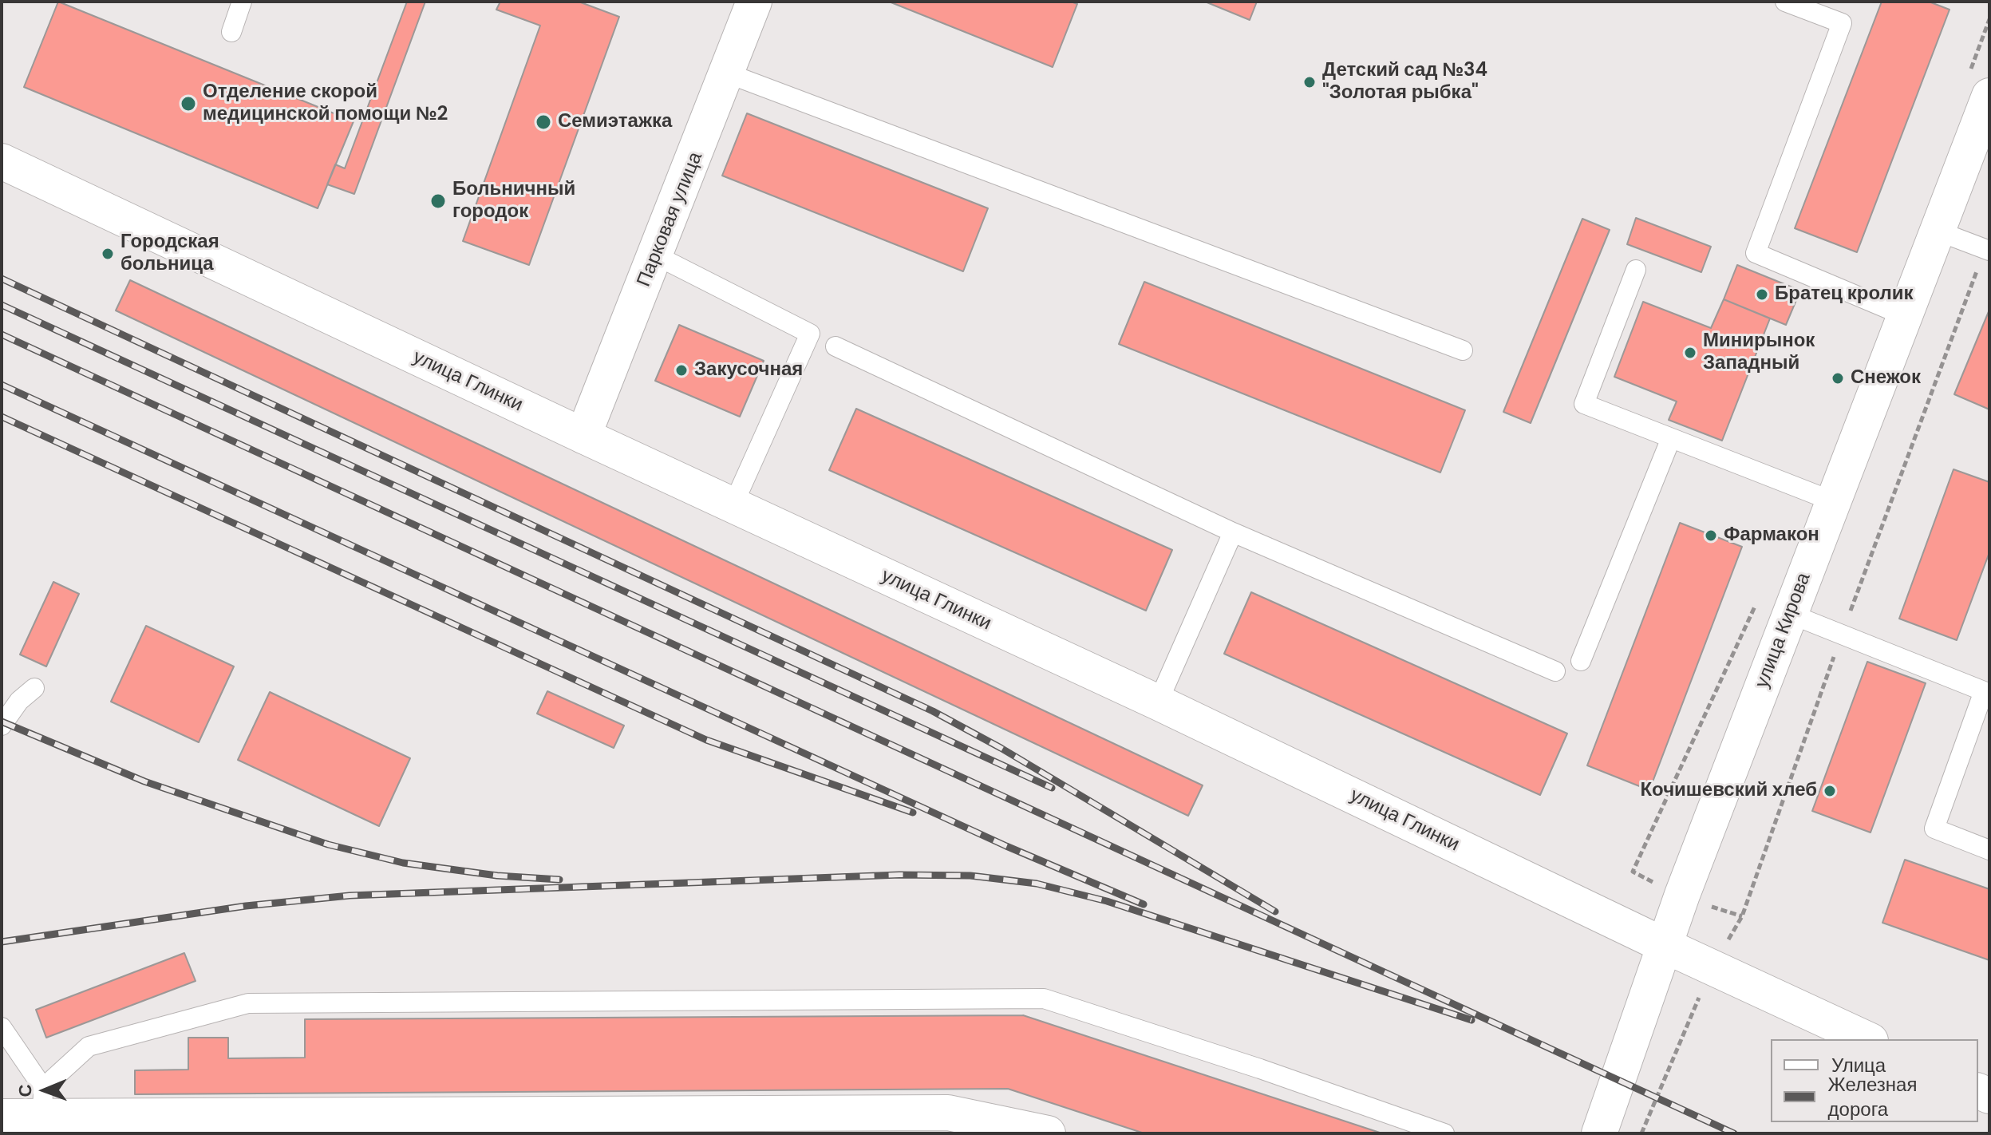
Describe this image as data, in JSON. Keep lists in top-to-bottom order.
{
  "streets": {
    "street": ["Парковая улица", "улица Глинки", "улица Кирова"]
  },
  "crossings": [
    ["Парковая улица", "улица Глинки"],
    ["улица Глинки", "улица Кирова"]
  ],
  "places": [
    "Детский сад №34 \"Золотая рыбка\"",
    "Отделение скорой медицинской помощи №2",
    "Семиэтажка",
    "Больничный городок",
    "Городская больница",
    "Братец кролик",
    "Минирынок Западный",
    "Закусочная",
    "Снежок",
    "Фармакон",
    "Кочишевский хлеб"
  ],
  "legend": ["Улица", "Железная дорога"],
  "north": "left"
}
